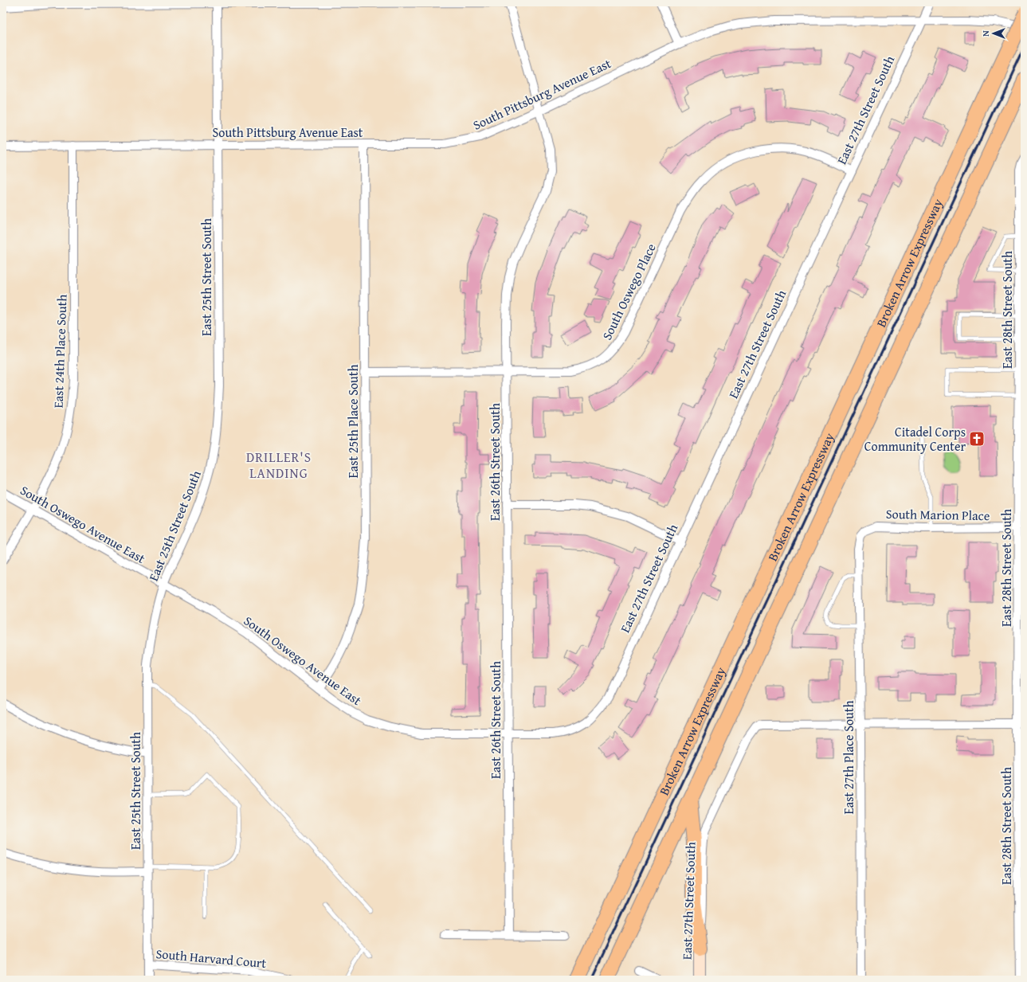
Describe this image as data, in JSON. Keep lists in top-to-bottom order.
{
  "streets": {
    "highway": ["Broken Arrow Expressway"],
    "street": [
      "South Pittsburg Avenue East",
      "East 27th Street South",
      "East 25th Street South",
      "South Oswego Place",
      "East 28th Street South",
      "East 24th Place South",
      "East 25th Place South",
      "East 26th Street South",
      "South Marion Place",
      "South Oswego Avenue East",
      "East 27th Place South",
      "South Harvard Court"
    ]
  },
  "crossings": [
    ["South Pittsburg Avenue East", "East 27th Street South"],
    ["South Pittsburg Avenue East", "East 25th Street South"],
    ["South Pittsburg Avenue East", "East 24th Place South"],
    ["South Pittsburg Avenue East", "East 25th Place South"],
    ["South Pittsburg Avenue East", "East 26th Street South"],
    ["East 27th Street South", "South Oswego Place"],
    ["East 27th Street South", "East 28th Street South"],
    ["East 27th Street South", "South Oswego Avenue East"],
    ["East 27th Street South", "East 27th Place South"],
    ["East 25th Street South", "South Oswego Avenue East"],
    ["East 25th Street South", "South Harvard Court"],
    ["South Oswego Place", "East 25th Place South"],
    ["South Oswego Place", "East 26th Street South"],
    ["East 28th Street South", "South Marion Place"],
    ["East 24th Place South", "South Oswego Avenue East"],
    ["East 25th Place South", "South Oswego Avenue East"],
    ["East 26th Street South", "South Oswego Avenue East"],
    ["South Marion Place", "East 27th Place South"]
  ],
  "districts": ["DRILLER'S LANDING"],
  "places": {
    "church": ["Citadel Corps Community Center"]
  },
  "north": "left"
}
